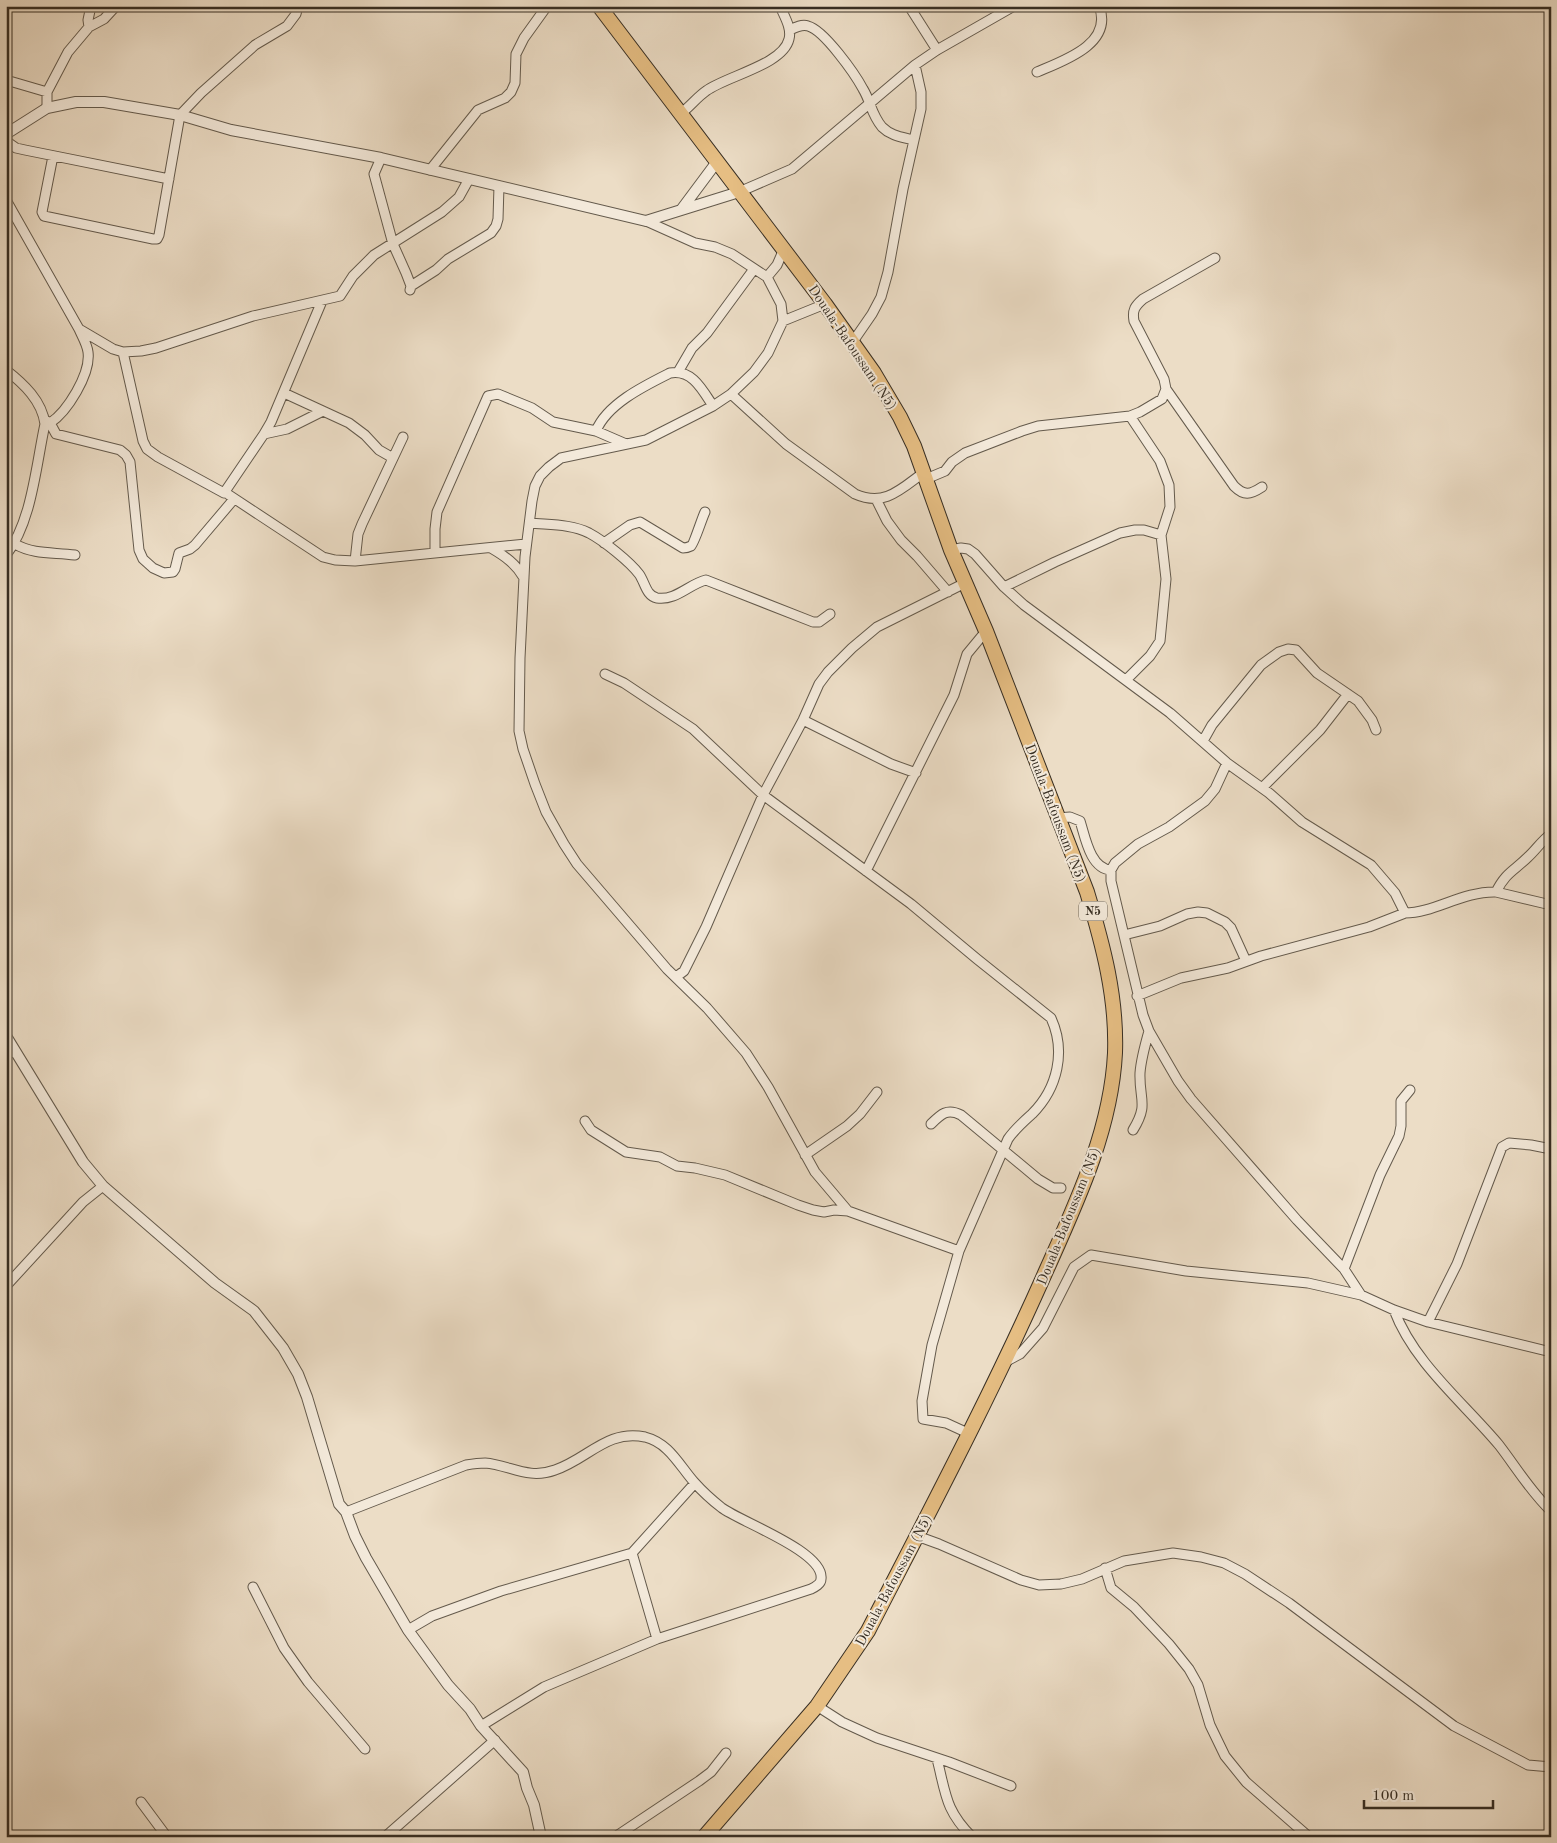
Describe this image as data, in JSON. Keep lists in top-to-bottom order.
{
  "streets": {
    "highway": ["Douala-Bafoussam (N5)", "N5"]
  },
  "scale_bar": "100 m"
}
